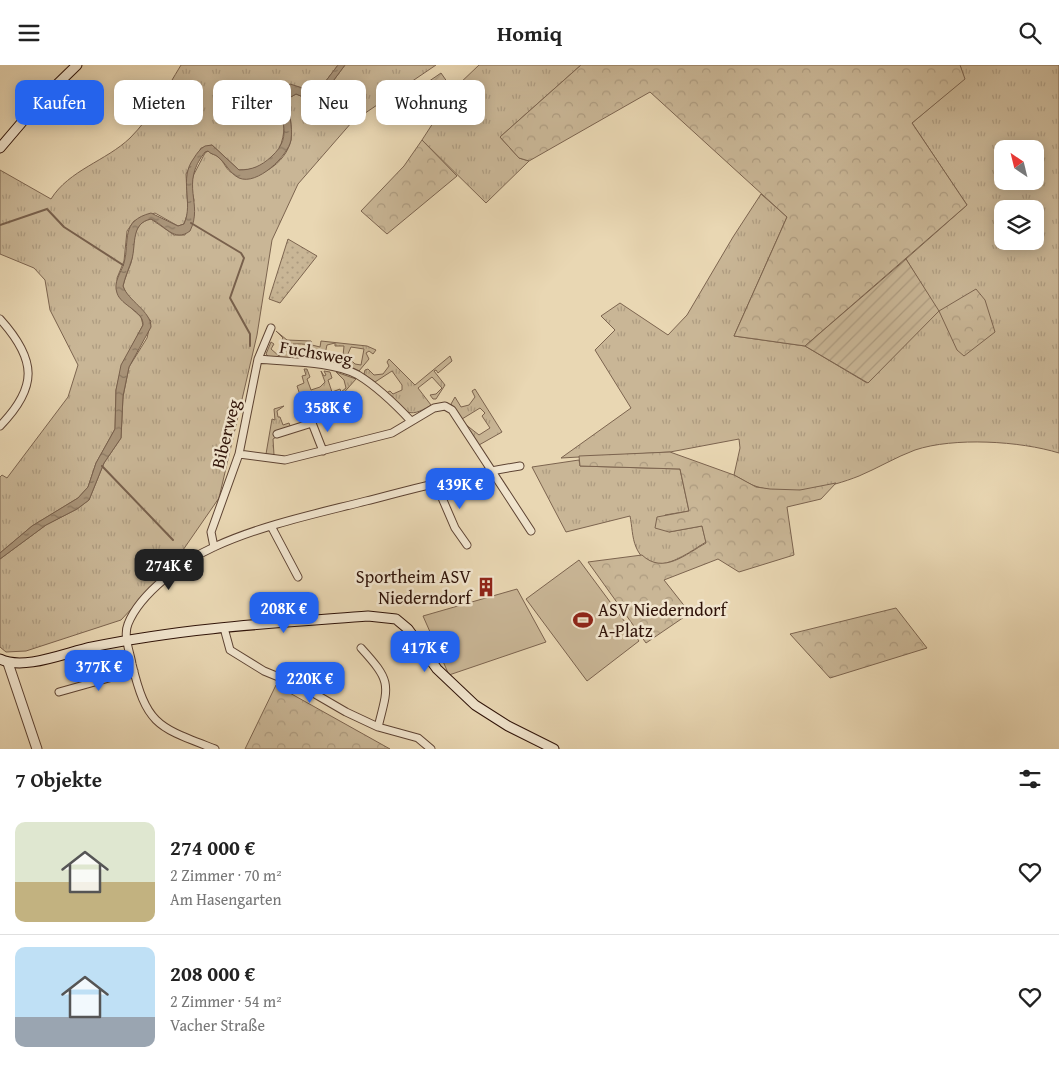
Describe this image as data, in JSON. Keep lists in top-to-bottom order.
{
  "streets": {
    "street": ["Fuchsweg", "Biberweg"]
  },
  "crossings": [
    ["Fuchsweg", "Biberweg"]
  ],
  "places": {
    "building": ["Sportheim ASV Niederndorf"],
    "sports": ["ASV Niederndorf A-Platz"]
  },
  "north": "top left",
  "page": {
    "header": "Homiq",
    "chip": [
      "Kaufen",
      "Mieten",
      "Filter",
      "Neu",
      "Wohnung"
    ],
    "price": [
      "358K €",
      "439K €",
      "274K €",
      "208K €",
      "417K €",
      "377K €",
      "220K €"
    ],
    "heading": "7 Objekte",
    "list": [
      {
        "name": "274 000 €",
        "note": "2 Zimmer · 70 m² · Am Hasengarten"
      },
      {
        "name": "208 000 €",
        "note": "2 Zimmer · 54 m² · Vacher Straße"
      }
    ]
  }
}
